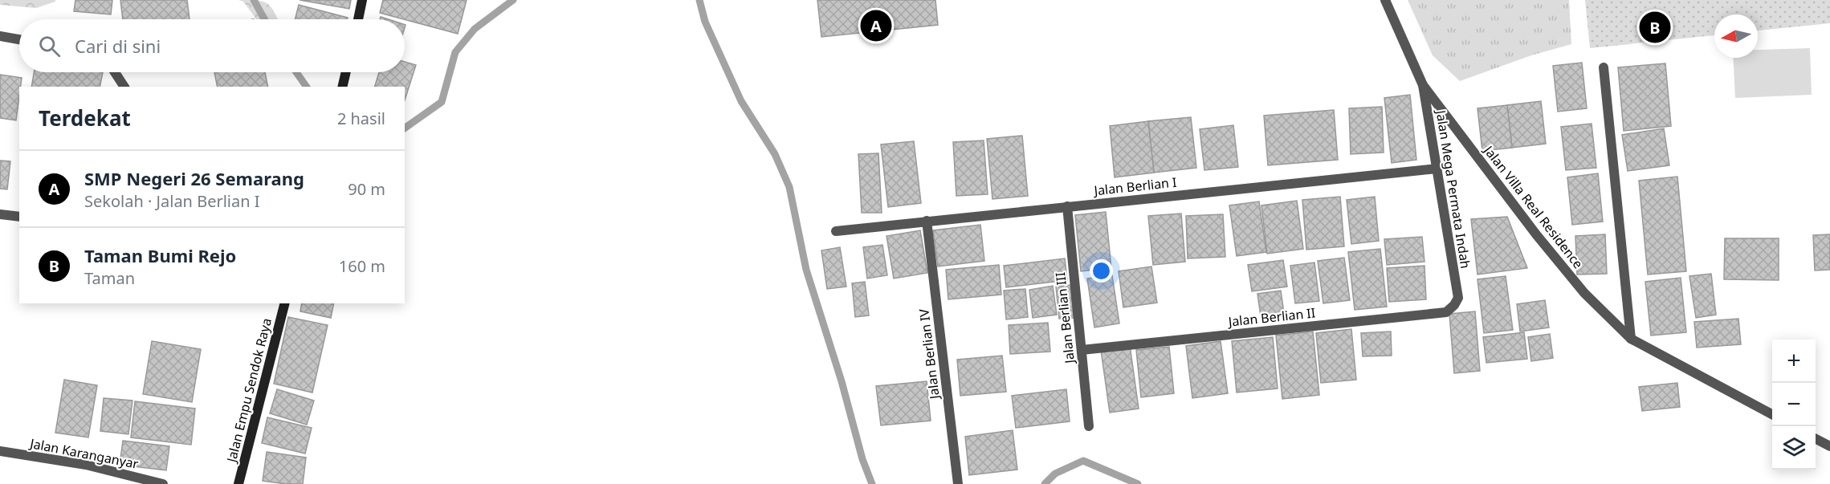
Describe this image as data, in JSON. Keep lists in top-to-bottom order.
{
  "streets": {
    "main road": ["Jalan Empu Sendok Raya"],
    "street": [
      "Jalan Berlian I",
      "Jalan Mega Permata Indah",
      "Jalan Villa Real Residence",
      "Jalan Berlian II",
      "Jalan Berlian III",
      "Jalan Berlian IV",
      "Jalan Karanganyar"
    ]
  },
  "crossings": [
    ["Jalan Berlian I", "Jalan Mega Permata Indah"],
    ["Jalan Berlian I", "Jalan Berlian III"],
    ["Jalan Berlian I", "Jalan Berlian IV"],
    ["Jalan Mega Permata Indah", "Jalan Villa Real Residence"],
    ["Jalan Mega Permata Indah", "Jalan Berlian II"],
    ["Jalan Berlian II", "Jalan Berlian III"]
  ],
  "north": "left",
  "page": {
    "pins": ["A", "B"],
    "search": "Cari di sini",
    "heading": ["Terdekat", "2 hasil"],
    "list": [
      {
        "mark": "A",
        "name": "SMP Negeri 26 Semarang",
        "note": "Sekolah · Jalan Berlian I",
        "value": "90 m"
      },
      {
        "mark": "B",
        "name": "Taman Bumi Rejo",
        "note": "Taman",
        "value": "160 m"
      }
    ],
    "map_buttons": ["+", "−"]
  }
}
